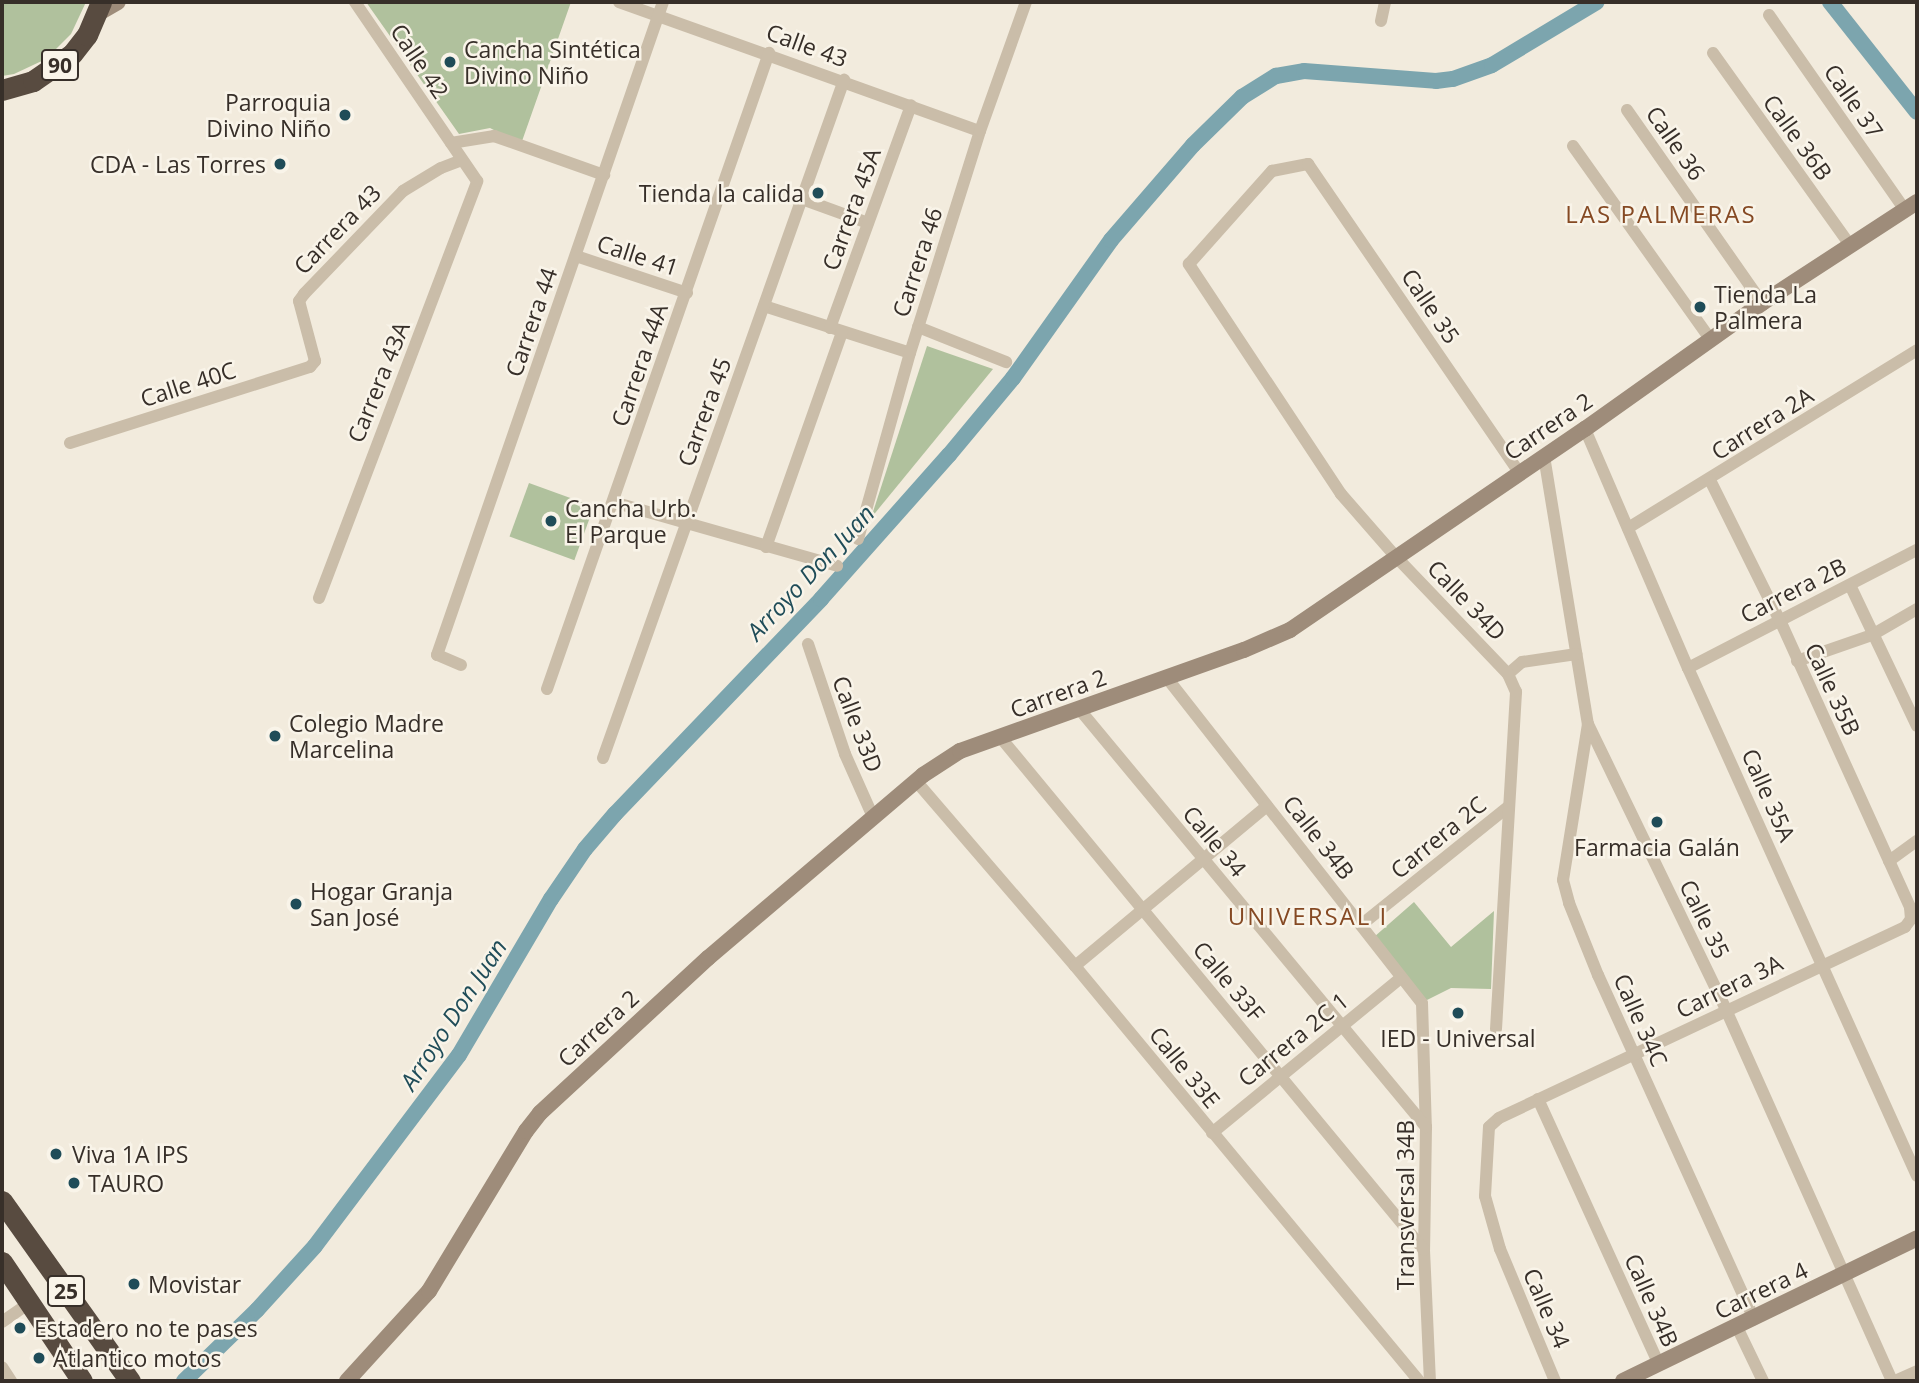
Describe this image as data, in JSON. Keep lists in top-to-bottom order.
{
  "streets": {
    "highway": ["90", "25"],
    "street": [
      "Calle 43",
      "Calle 42",
      "Calle 37",
      "Calle 36B",
      "Calle 36",
      "Carrera 45A",
      "Carrera 43",
      "Calle 41",
      "Carrera 46",
      "Calle 35",
      "Carrera 44",
      "Carrera 44A",
      "Carrera 43A",
      "Calle 40C",
      "Carrera 45",
      "Carrera 2A",
      "Carrera 2",
      "Carrera 2B",
      "Calle 34D",
      "Calle 35B",
      "Calle 33D",
      "Calle 35A",
      "Calle 34B",
      "Carrera 2C",
      "Calle 34",
      "Calle 33F",
      "Carrera 3A",
      "Calle 34C",
      "Carrera 2C 1",
      "Calle 33E",
      "Transversal 34B",
      "Carrera 4"
    ]
  },
  "crossings": [
    ["Calle 43", "Carrera 45A"],
    ["Calle 43", "Carrera 46"],
    ["Calle 43", "Carrera 44"],
    ["Calle 43", "Carrera 44A"],
    ["Calle 43", "Carrera 45"],
    ["Calle 42", "Carrera 43"],
    ["Calle 42", "Carrera 43A"],
    ["Calle 37", "Carrera 2"],
    ["Calle 36B", "Carrera 2"],
    ["Calle 36", "Carrera 2"],
    ["Carrera 43", "Calle 40C"],
    ["Calle 41", "Carrera 44"],
    ["Calle 41", "Carrera 44A"],
    ["Calle 35", "Carrera 2"],
    ["Calle 35", "Calle 34D"],
    ["Calle 35", "Carrera 3A"],
    ["Calle 35", "Calle 34C"],
    ["Calle 35", "Carrera 4"],
    ["Carrera 2A", "Calle 35B"],
    ["Carrera 2A", "Calle 35A"],
    ["Carrera 2", "Calle 34D"],
    ["Carrera 2", "Calle 33D"],
    ["Carrera 2", "Calle 35A"],
    ["Carrera 2", "Calle 34B"],
    ["Carrera 2", "Calle 34"],
    ["Carrera 2", "Calle 33F"],
    ["Carrera 2", "Calle 33E"],
    ["Carrera 2B", "Calle 35B"],
    ["Carrera 2B", "Calle 35A"],
    ["Calle 34D", "Carrera 2C"],
    ["Calle 35B", "Carrera 3A"],
    ["Calle 35A", "Carrera 3A"],
    ["Calle 34B", "Carrera 2C"],
    ["Calle 34B", "Carrera 3A"],
    ["Calle 34B", "Carrera 2C 1"],
    ["Calle 34B", "Transversal 34B"],
    ["Calle 34B", "Carrera 4"],
    ["Calle 34", "Carrera 3A"],
    ["Calle 34", "Carrera 2C 1"],
    ["Calle 34", "Transversal 34B"],
    ["Calle 33F", "Carrera 2C 1"],
    ["Calle 33F", "Transversal 34B"],
    ["Carrera 3A", "Calle 34C"],
    ["Calle 34C", "Carrera 4"],
    ["Carrera 2C 1", "Calle 33E"]
  ],
  "districts": ["LAS PALMERAS", "UNIVERSAL I"],
  "water": ["Arroyo Don Juan"],
  "places": [
    "Cancha Sintética Divino Niño",
    "Parroquia Divino Niño",
    "CDA - Las Torres",
    "Tienda la calida",
    "Tienda La Palmera",
    "Cancha Urb. El Parque",
    "Colegio Madre Marcelina",
    "Farmacia Galán",
    "Hogar Granja San José",
    "IED - Universal",
    "Viva 1A IPS",
    "TAURO",
    "Movistar",
    "Estadero no te pases",
    "Atlantico motos"
  ]
}
